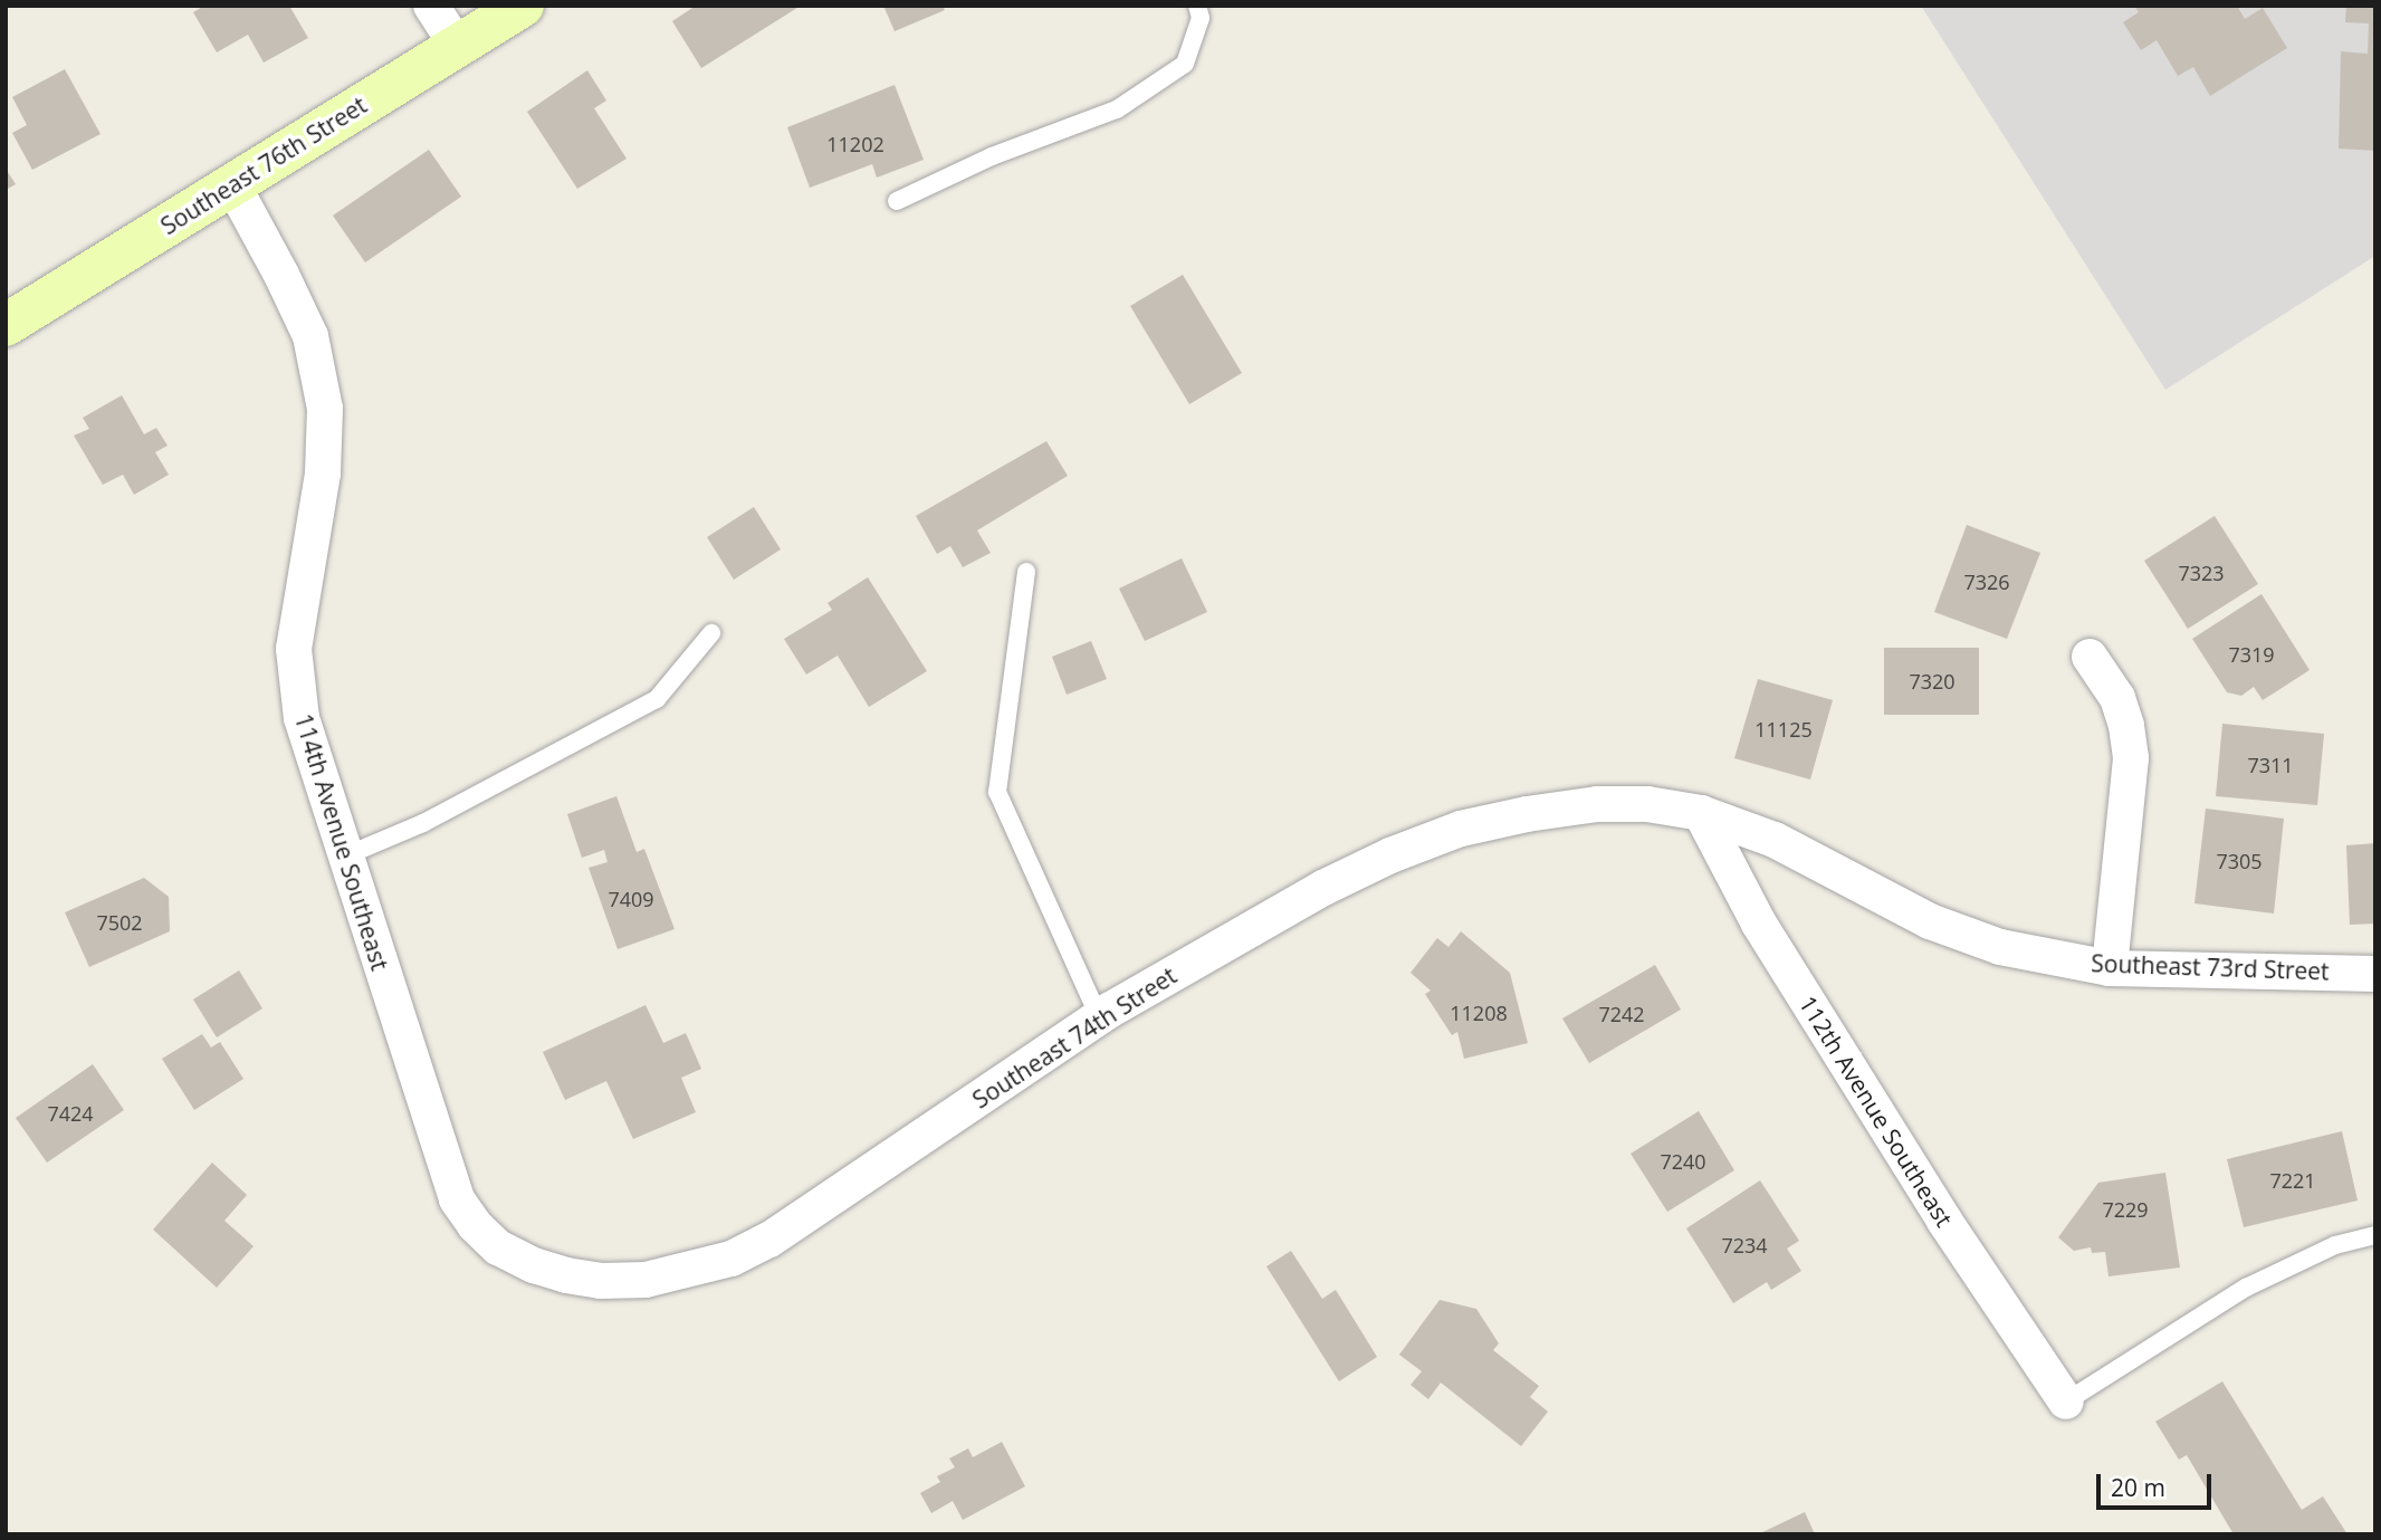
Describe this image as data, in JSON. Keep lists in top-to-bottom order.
{
  "streets": {
    "street": [
      "Southeast 76th Street",
      "114th Avenue Southeast",
      "Southeast 73rd Street",
      "Southeast 74th Street",
      "112th Avenue Southeast"
    ]
  },
  "crossings": [
    ["Southeast 76th Street", "114th Avenue Southeast"],
    ["114th Avenue Southeast", "Southeast 74th Street"],
    ["Southeast 73rd Street", "Southeast 74th Street"],
    ["Southeast 73rd Street", "112th Avenue Southeast"],
    ["Southeast 74th Street", "112th Avenue Southeast"]
  ],
  "house_numbers": [
    "11202",
    "7323",
    "7326",
    "7319",
    "7320",
    "11125",
    "7311",
    "7305",
    "7409",
    "7502",
    "11208",
    "7242",
    "7424",
    "7240",
    "7221",
    "7229",
    "7234"
  ],
  "scale_bar": "20 m"
}
